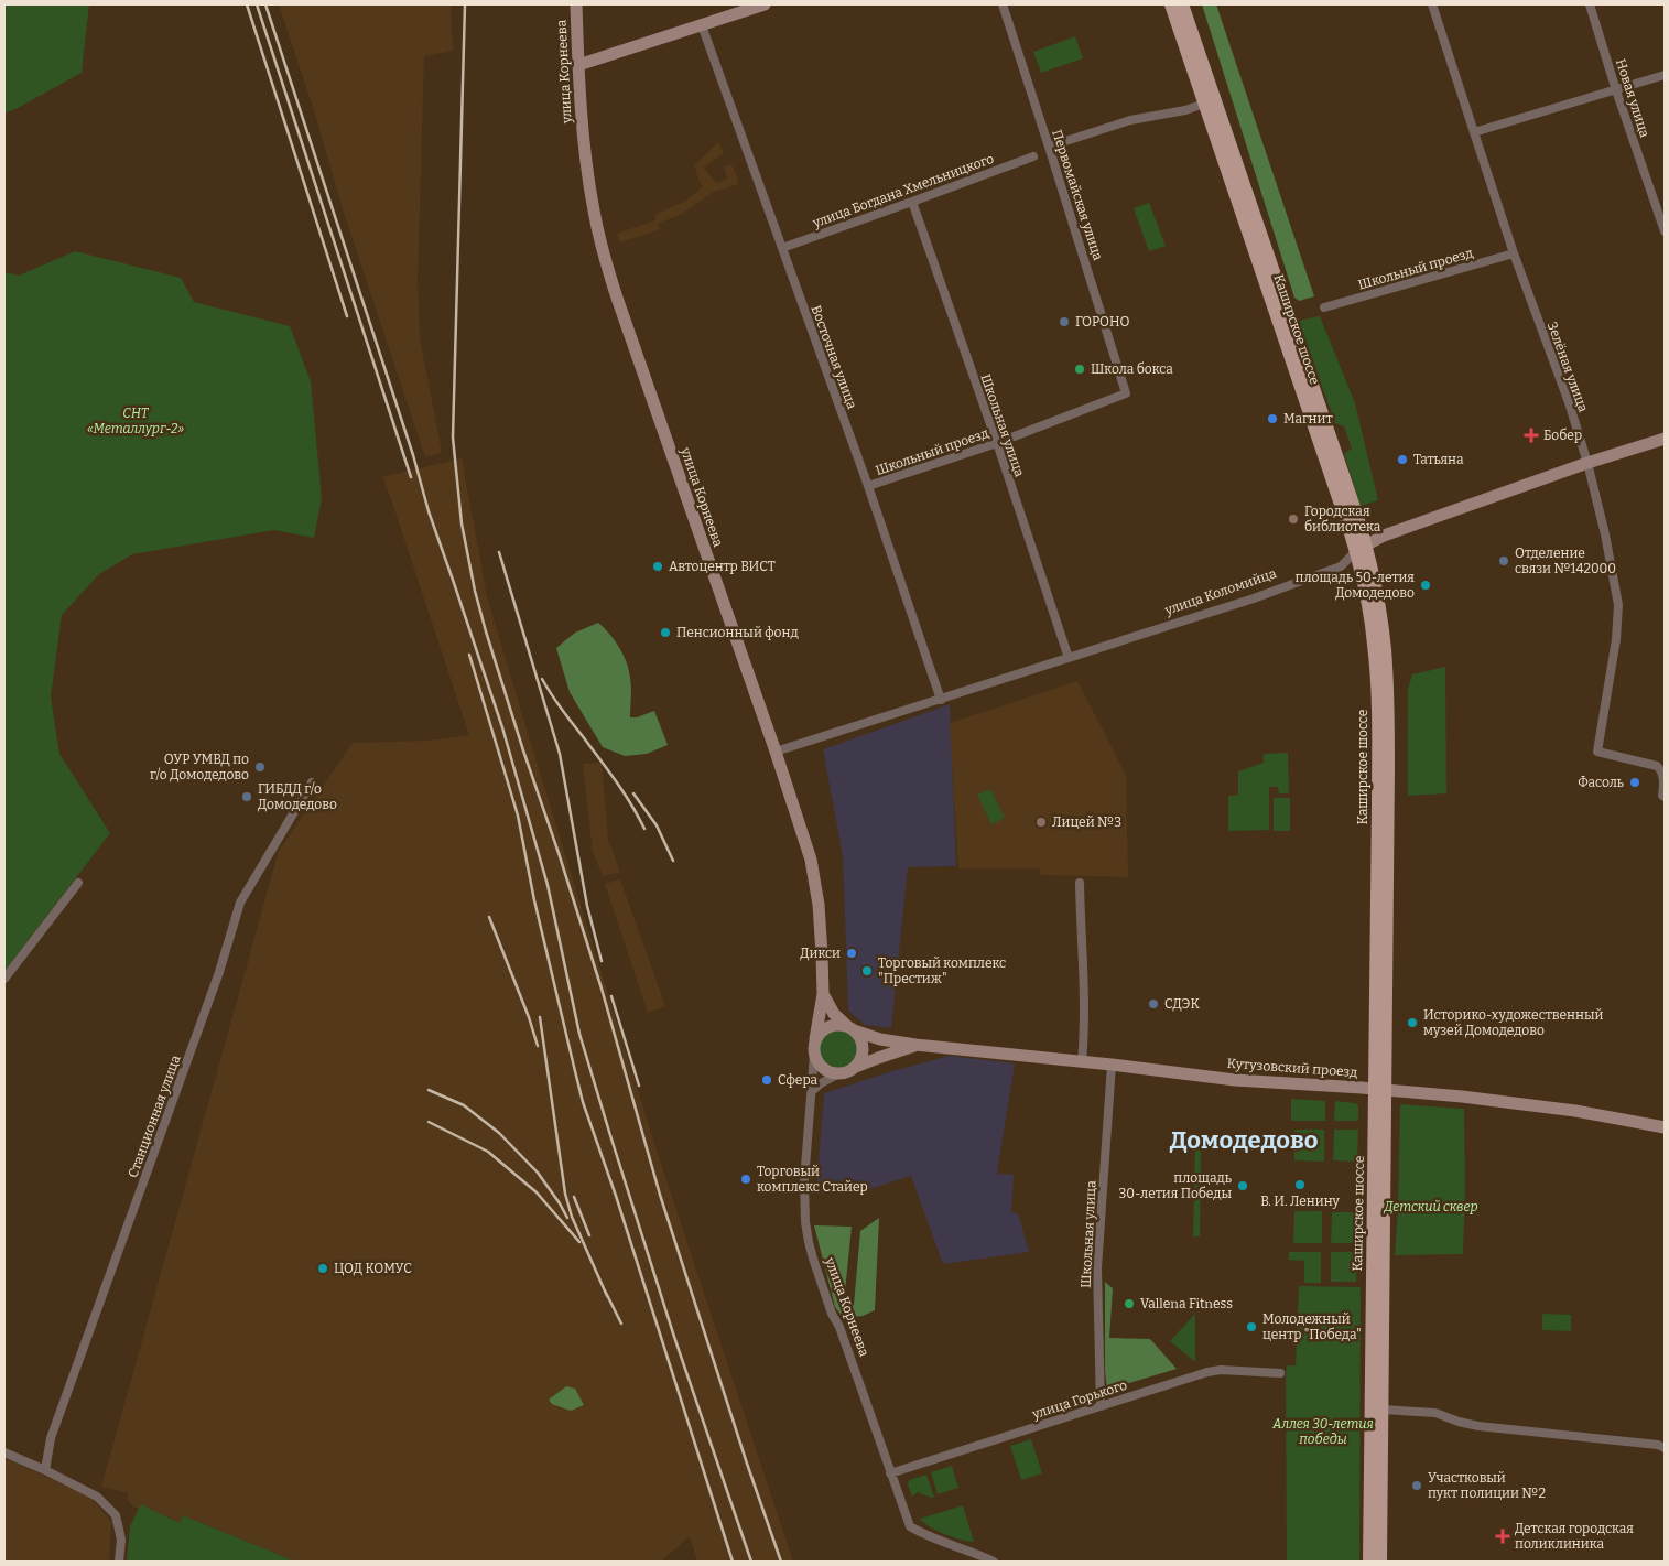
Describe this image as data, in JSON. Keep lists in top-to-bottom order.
{
  "streets": {
    "main road": ["Каширское шоссе"],
    "street": [
      "улица Корнеева",
      "Новая улица",
      "улица Богдана Хмельницкого",
      "Первомайская улица",
      "Школьный проезд",
      "Восточная улица",
      "Зелёная улица",
      "Школьная улица",
      "улица Коломийца",
      "Кутузовский проезд",
      "Станционная улица",
      "улица Горького"
    ]
  },
  "crossings": [
    ["улица Корнеева", "улица Коломийца"],
    ["улица Корнеева", "Кутузовский проезд"],
    ["улица Корнеева", "улица Горького"],
    ["улица Богдана Хмельницкого", "Восточная улица"],
    ["улица Богдана Хмельницкого", "Школьная улица"],
    ["Первомайская улица", "Школьный проезд"],
    ["Школьный проезд", "Восточная улица"],
    ["Школьный проезд", "Зелёная улица"],
    ["Школьный проезд", "Школьная улица"],
    ["Каширское шоссе", "улица Коломийца"],
    ["Каширское шоссе", "Кутузовский проезд"],
    ["Восточная улица", "улица Коломийца"],
    ["Зелёная улица", "улица Коломийца"],
    ["Школьная улица", "улица Коломийца"],
    ["Школьная улица", "Кутузовский проезд"],
    ["Школьная улица", "улица Горького"]
  ],
  "districts": ["Домодедово"],
  "parks": ["СНТ «Металлург-2»", "Детский сквер", "Аллея 30-летия победы"],
  "places": {
    "other": [
      "ГОРОНО",
      "Школа бокса",
      "Магнит",
      "Татьяна",
      "Городская библиотека",
      "Отделение связи №142000",
      "Автоцентр ВИСТ",
      "площадь 50-летия Домодедово",
      "Пенсионный фонд",
      "ОУР УМВД по г/о Домодедово",
      "Фасоль",
      "ГИБДД г/о Домодедово",
      "Лицей №3",
      "Дикси",
      "Торговый комплекс \"Престиж\"",
      "СДЭК",
      "Историко-художественный музей Домодедово",
      "Сфера",
      "Торговый комплекс Стайер",
      "В. И. Ленину",
      "площадь 30-летия Победы",
      "ЦОД КОМУС",
      "Vallena Fitness",
      "Молодежный центр \"Победа\"",
      "Участковый пукт полиции №2"
    ],
    "health": ["Бобер", "Детская городская поликлиника"]
  }
}
